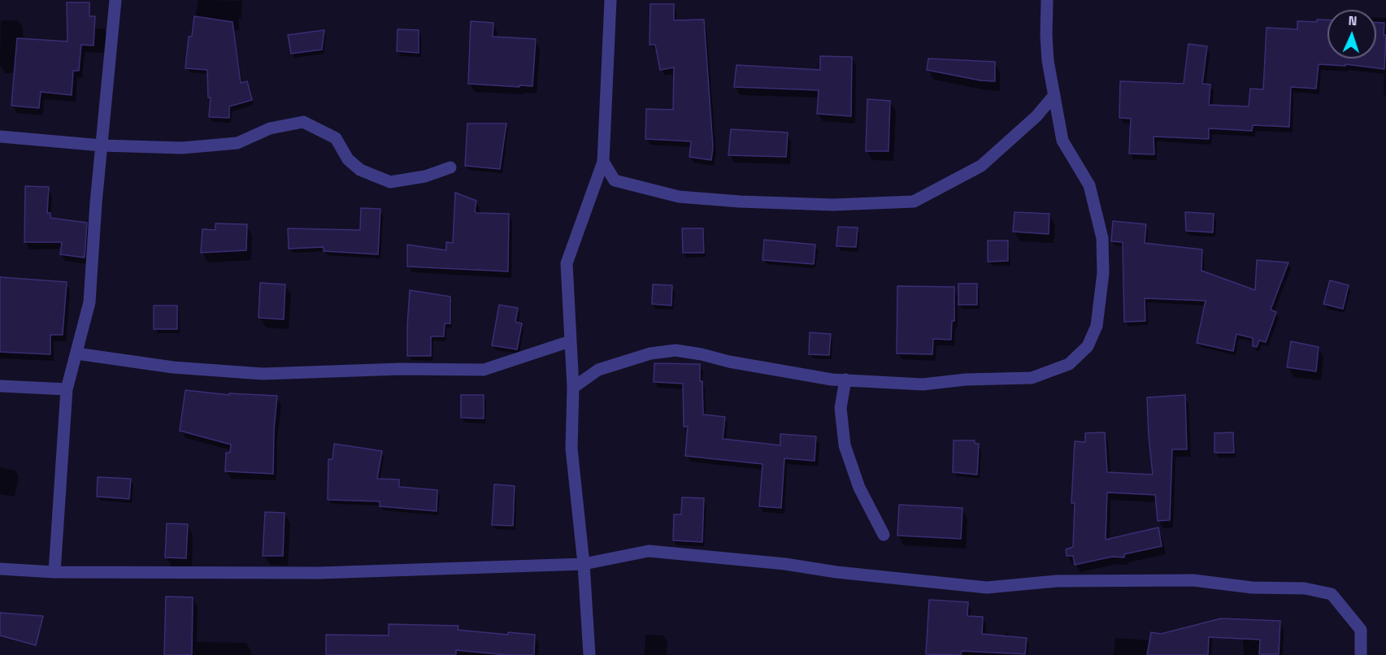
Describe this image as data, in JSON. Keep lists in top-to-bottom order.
{
  "north": "top"
}
